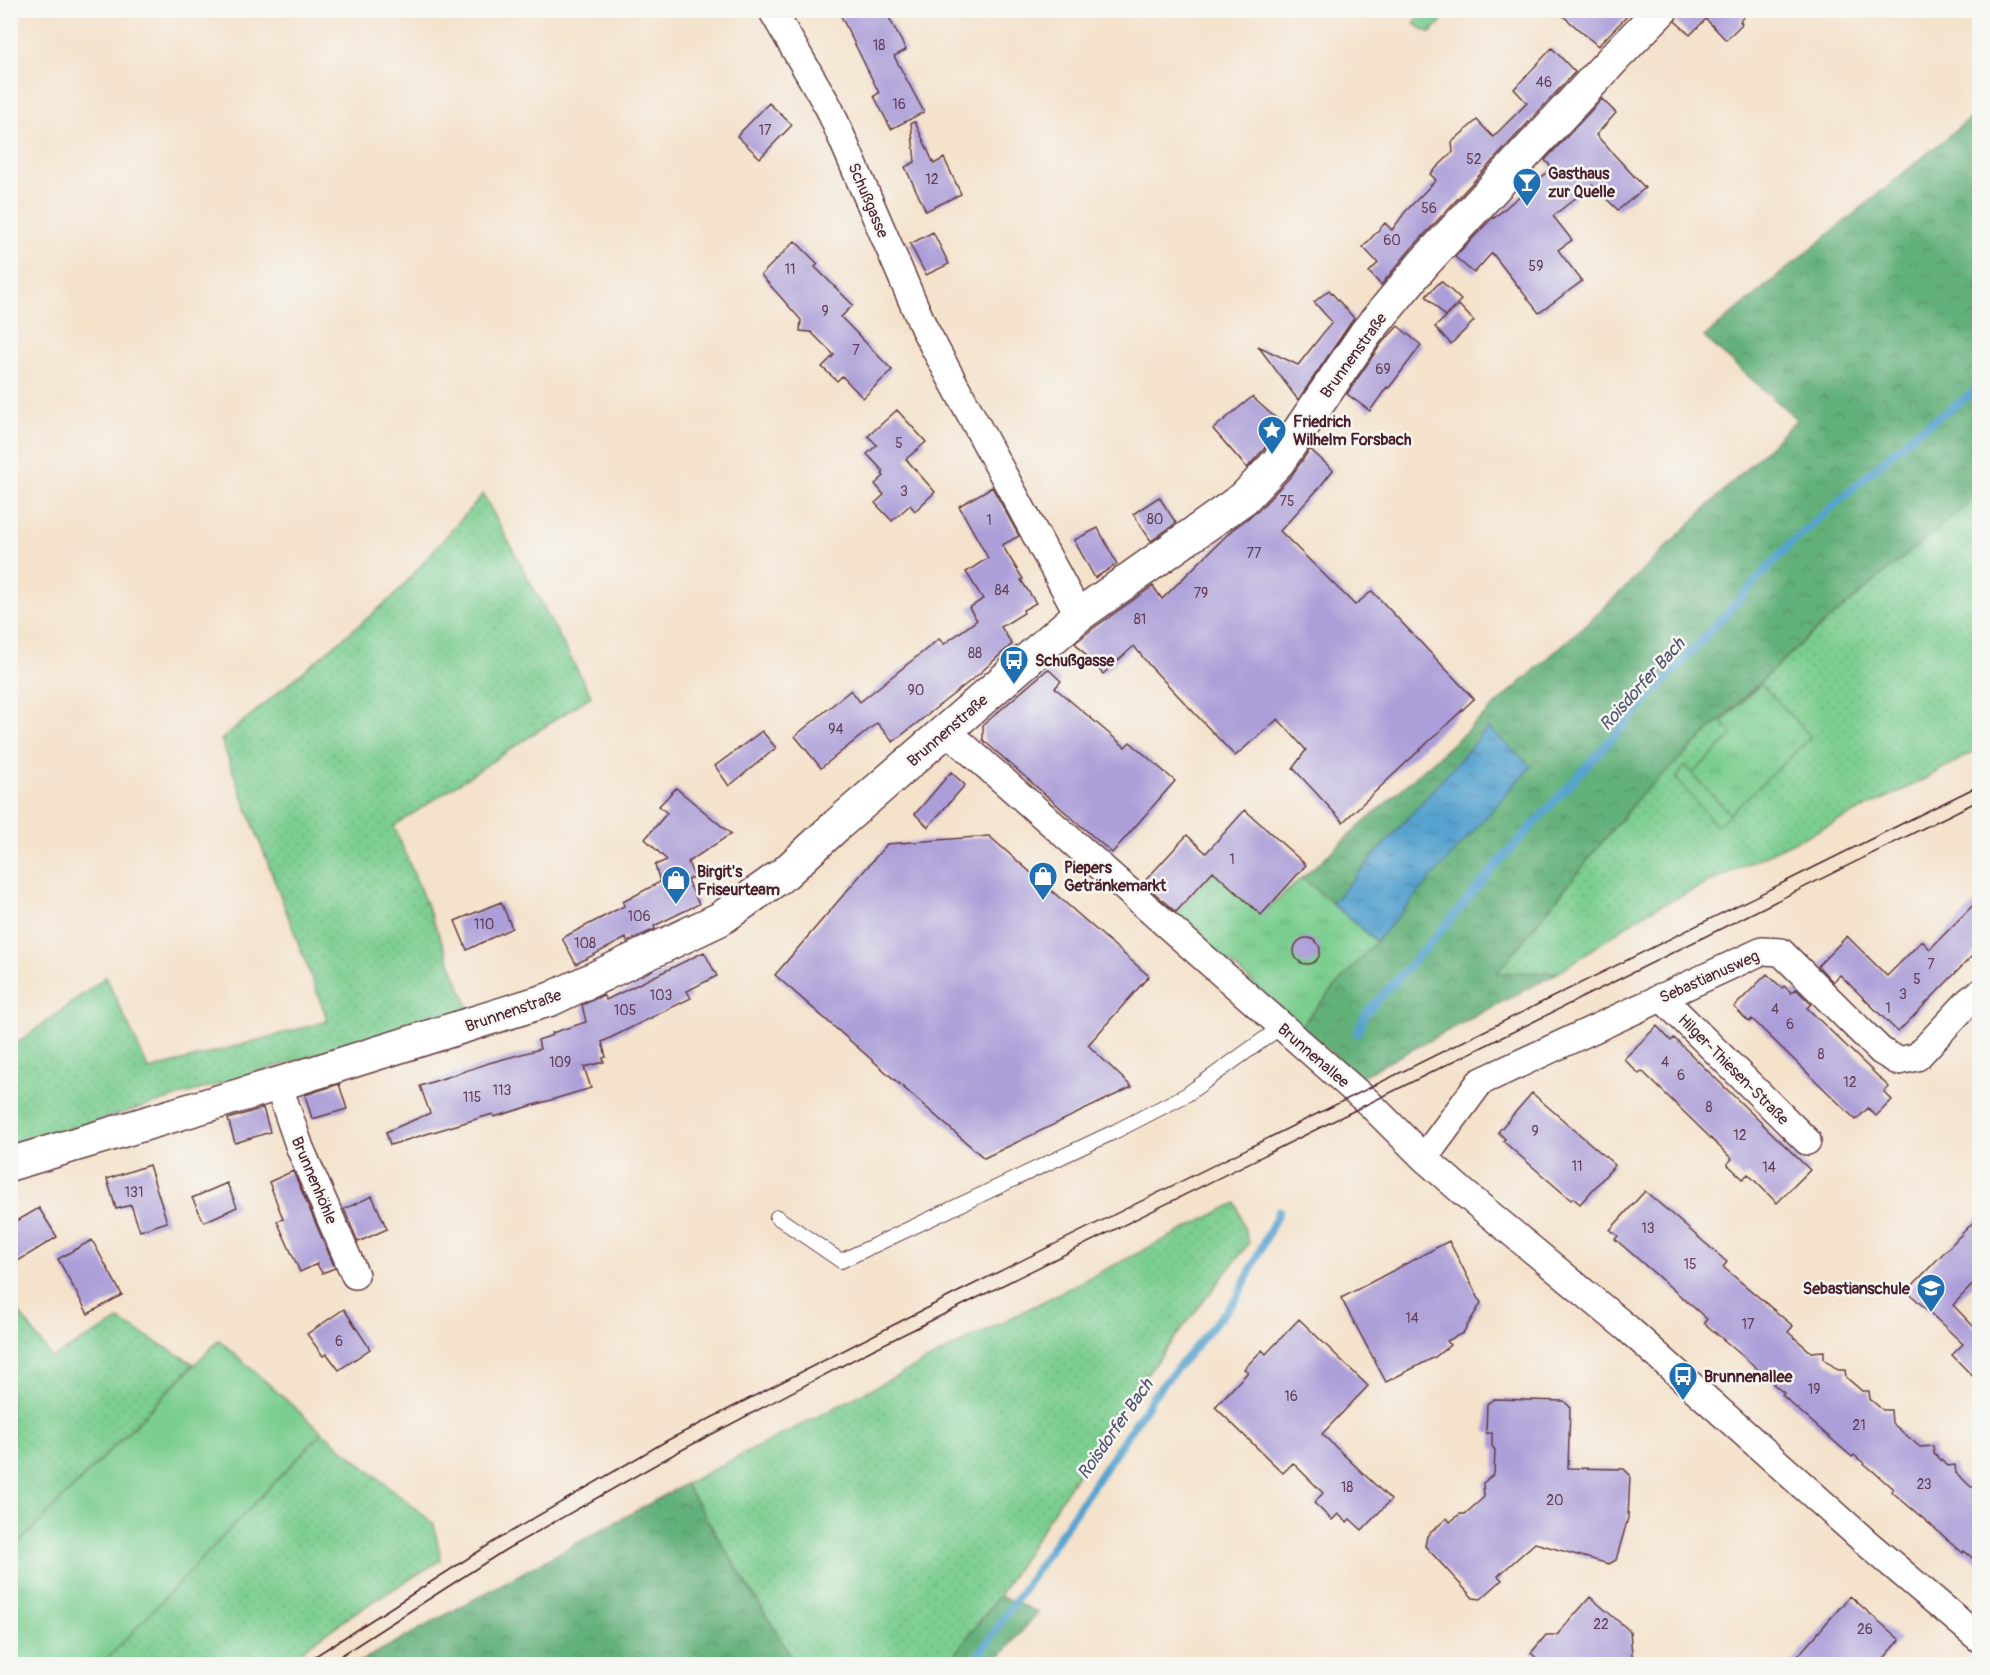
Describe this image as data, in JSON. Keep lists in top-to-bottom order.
{
  "streets": {
    "street": [
      "Schußgasse",
      "Brunnenstraße",
      "Sebastianusweg",
      "Brunnenallee",
      "Hilger-Thiesen-Straße",
      "Brunnenhöhle"
    ]
  },
  "crossings": [
    ["Schußgasse", "Brunnenstraße"],
    ["Brunnenstraße", "Brunnenallee"],
    ["Brunnenstraße", "Brunnenhöhle"],
    ["Sebastianusweg", "Brunnenallee"],
    ["Sebastianusweg", "Hilger-Thiesen-Straße"]
  ],
  "water": ["Roisdorfer Bach"],
  "places": {
    "bar": ["Gasthaus zur Quelle"],
    "place": ["Friedrich Wilhelm Forsbach"],
    "bus stop": ["Schußgasse", "Brunnenallee"],
    "shop": ["Piepers Getränkemarkt", "Birgit's Friseurteam"],
    "school or university": ["Sebastianschule"]
  },
  "house_numbers": [
    "18",
    "46",
    "16",
    "17",
    "52",
    "12",
    "56",
    "60",
    "59",
    "11",
    "9",
    "7",
    "69",
    "5",
    "3",
    "75",
    "80",
    "1",
    "77",
    "84",
    "79",
    "81",
    "88",
    "90",
    "94",
    "1",
    "106",
    "110",
    "108",
    "7",
    "5",
    "3",
    "103",
    "1",
    "4",
    "105",
    "6",
    "8",
    "109",
    "4",
    "6",
    "12",
    "113",
    "115",
    "8",
    "9",
    "12",
    "11",
    "14",
    "131",
    "13",
    "15",
    "14",
    "17",
    "6",
    "19",
    "16",
    "21",
    "23",
    "18",
    "20",
    "22",
    "26"
  ]
}
